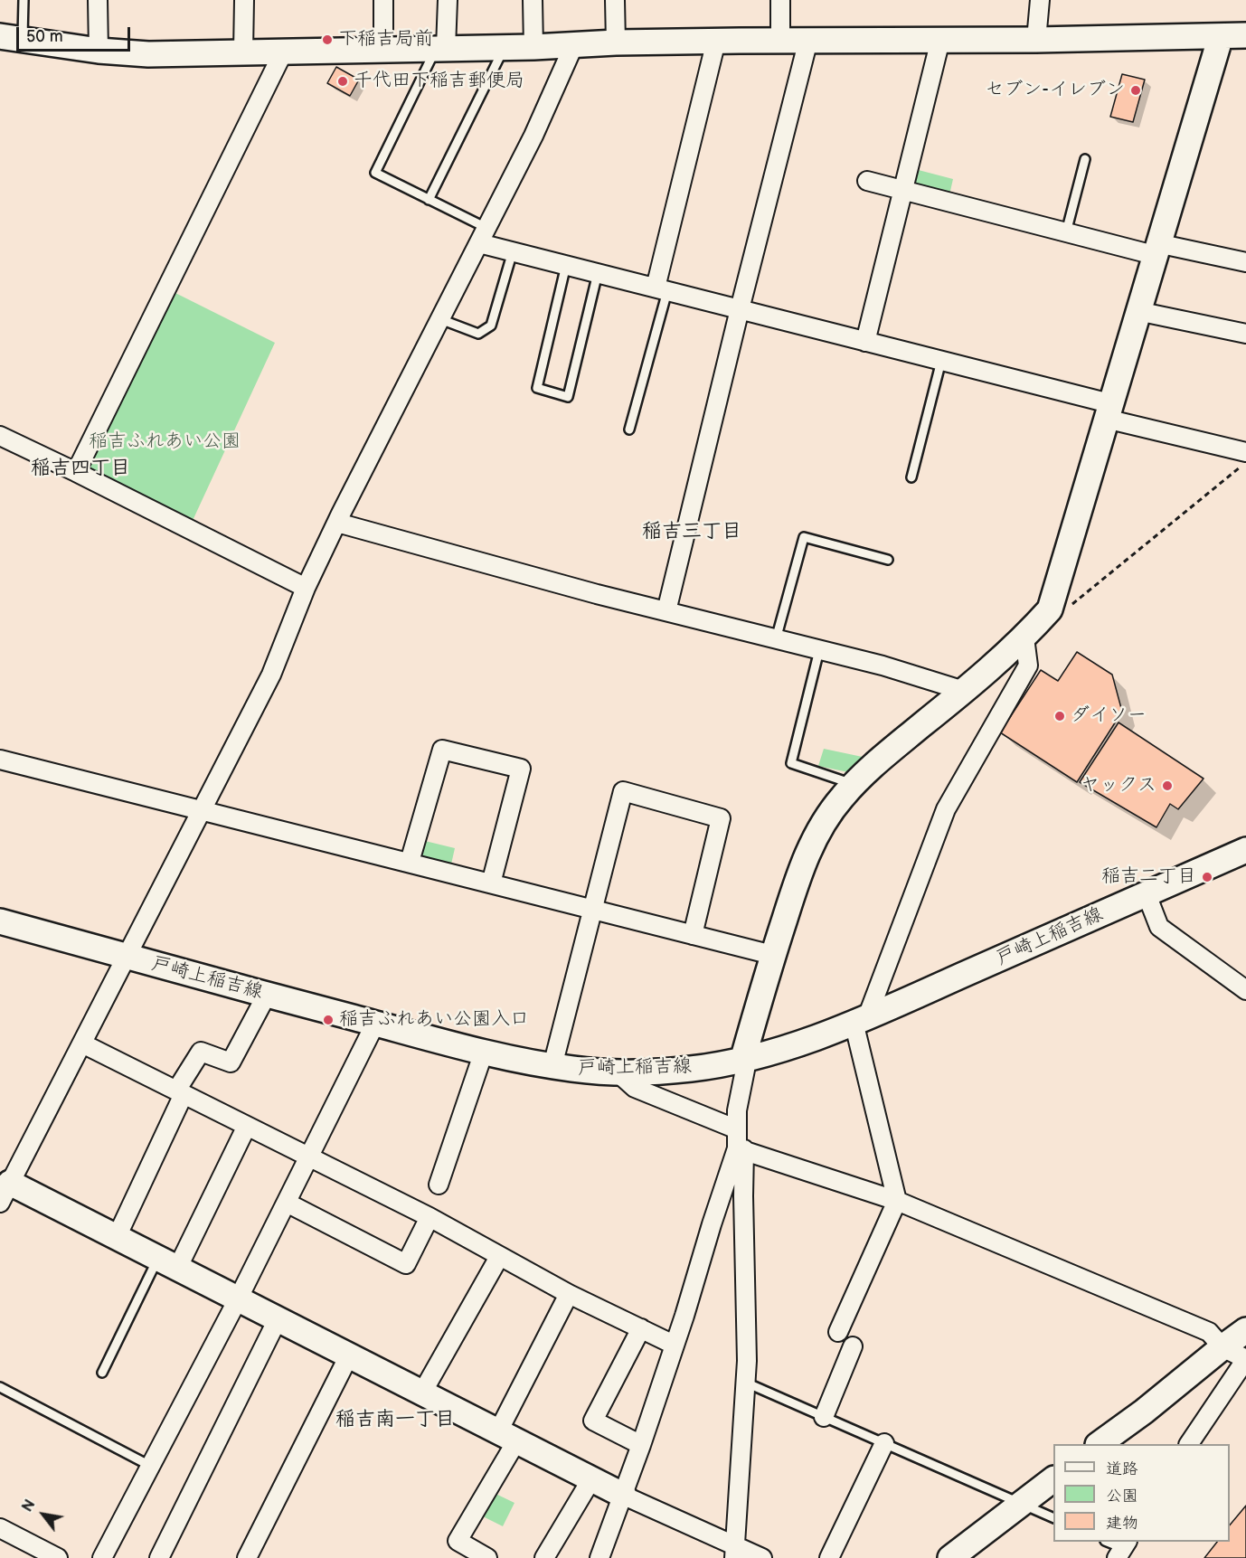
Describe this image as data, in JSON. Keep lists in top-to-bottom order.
{
  "streets": {
    "street": ["戸崎上稲吉線"]
  },
  "districts": ["稲吉四丁目", "稲吉三丁目", "稲吉南一丁目"],
  "parks": ["稲吉ふれあい公園"],
  "places": [
    "下稲吉局前",
    "千代田下稲吉郵便局",
    "セブン-イレブン",
    "ダイソー",
    "ヤックス",
    "稲吉二丁目",
    "稲吉ふれあい公園入口"
  ],
  "legend": ["道路", "公園", "建物"],
  "scale_bar": "50 m",
  "north": "top left"
}
